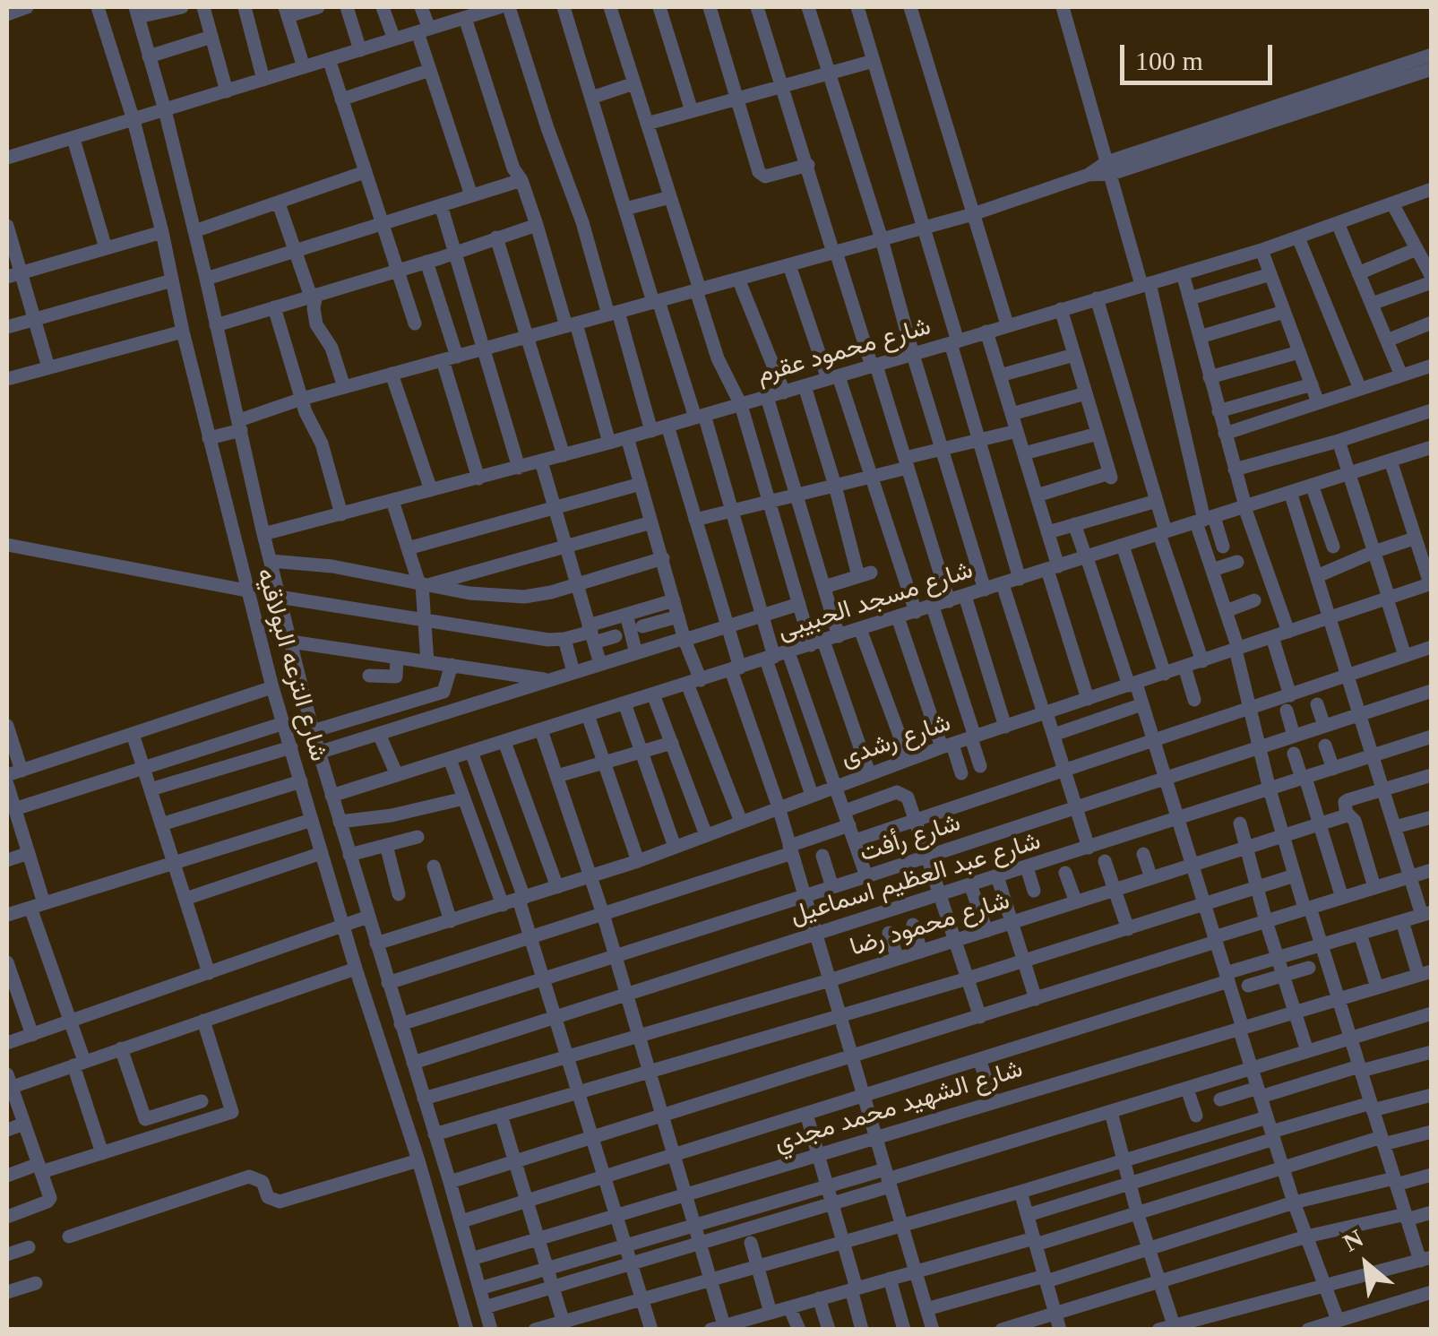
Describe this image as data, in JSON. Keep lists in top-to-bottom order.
{
  "streets": {
    "street": [
      "شارع محمود عقرم",
      "شارع مسجد الحبيبى",
      "شارع الترعه البولاقيه",
      "شارع رشدى",
      "شارع رأفت",
      "شارع عبد العظيم اسماعيل",
      "شارع محمود رضا",
      "شارع الشهيد محمد مجدي"
    ]
  },
  "crossings": [
    ["شارع محمود عقرم", "شارع الترعه البولاقيه"],
    ["شارع مسجد الحبيبى", "شارع الترعه البولاقيه"],
    ["شارع الترعه البولاقيه", "شارع رشدى"],
    ["شارع الترعه البولاقيه", "شارع رأفت"],
    ["شارع الترعه البولاقيه", "شارع عبد العظيم اسماعيل"],
    ["شارع الترعه البولاقيه", "شارع محمود رضا"],
    ["شارع الترعه البولاقيه", "شارع الشهيد محمد مجدي"]
  ],
  "scale_bar": "100 m",
  "north": "top left"
}
